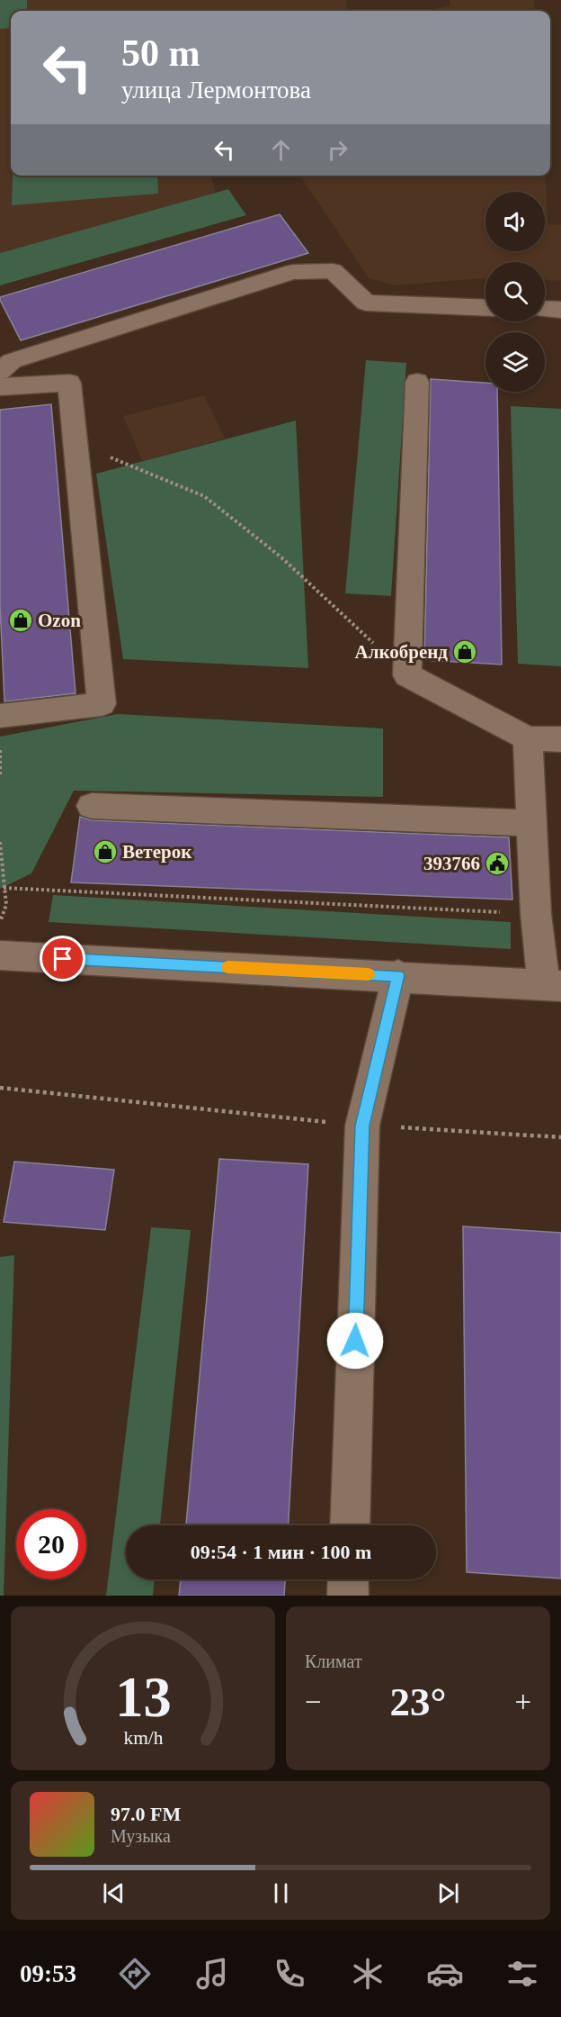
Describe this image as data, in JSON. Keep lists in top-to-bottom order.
{
  "places": {
    "shop": ["Ozon", "Алкобренд", "Ветерок"],
    "public building": ["393766"]
  },
  "page": {
    "turn": ["50 m", "улица Лермонтова"],
    "limit": "20",
    "trip": "09:54 · 1 мин · 100 m",
    "tile": "Климат",
    "heat": ["−", "23°", "+"],
    "song": ["97.0 FM", "Музыка"],
    "tabs": "09:53",
    "gauge": ["13", "km/h"]
  }
}
